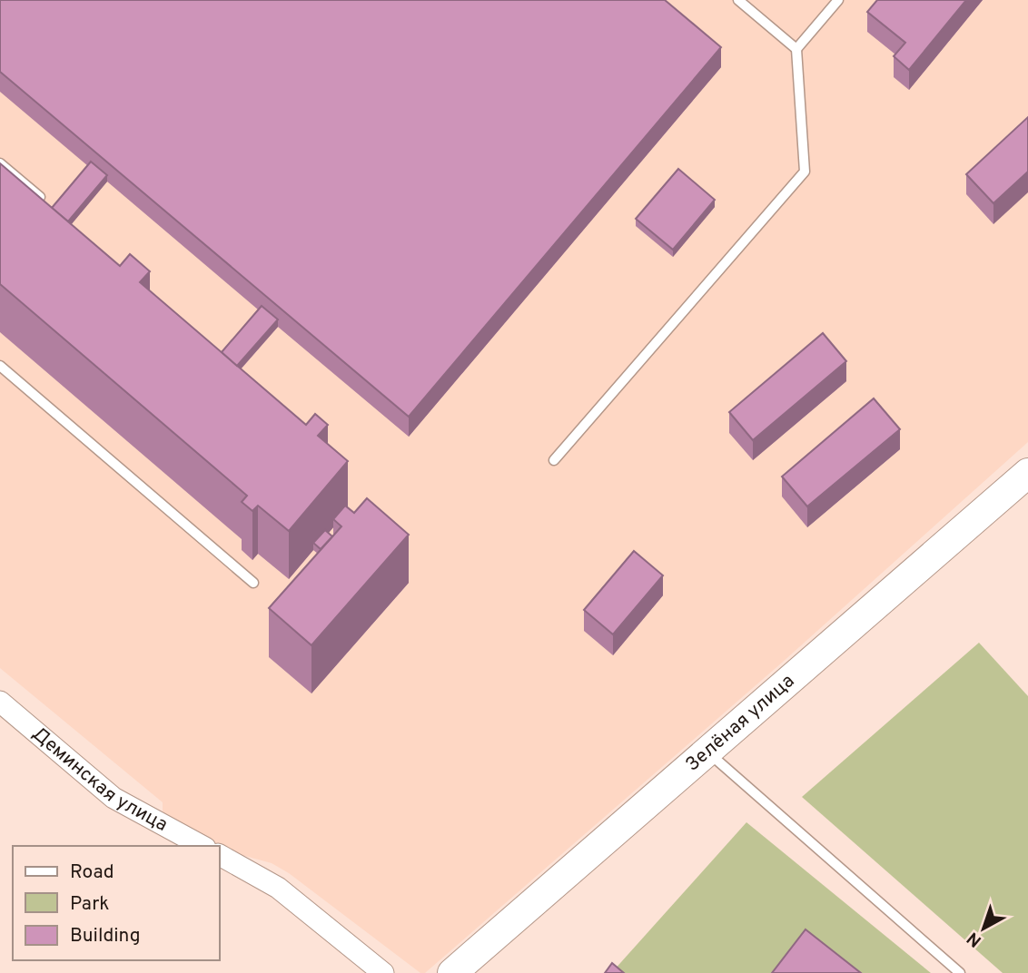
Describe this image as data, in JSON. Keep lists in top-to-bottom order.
{
  "streets": {
    "street": ["Зелёная улица", "Деминская улица"]
  },
  "legend": ["Road", "Park", "Building"],
  "north": "bottom left"
}
